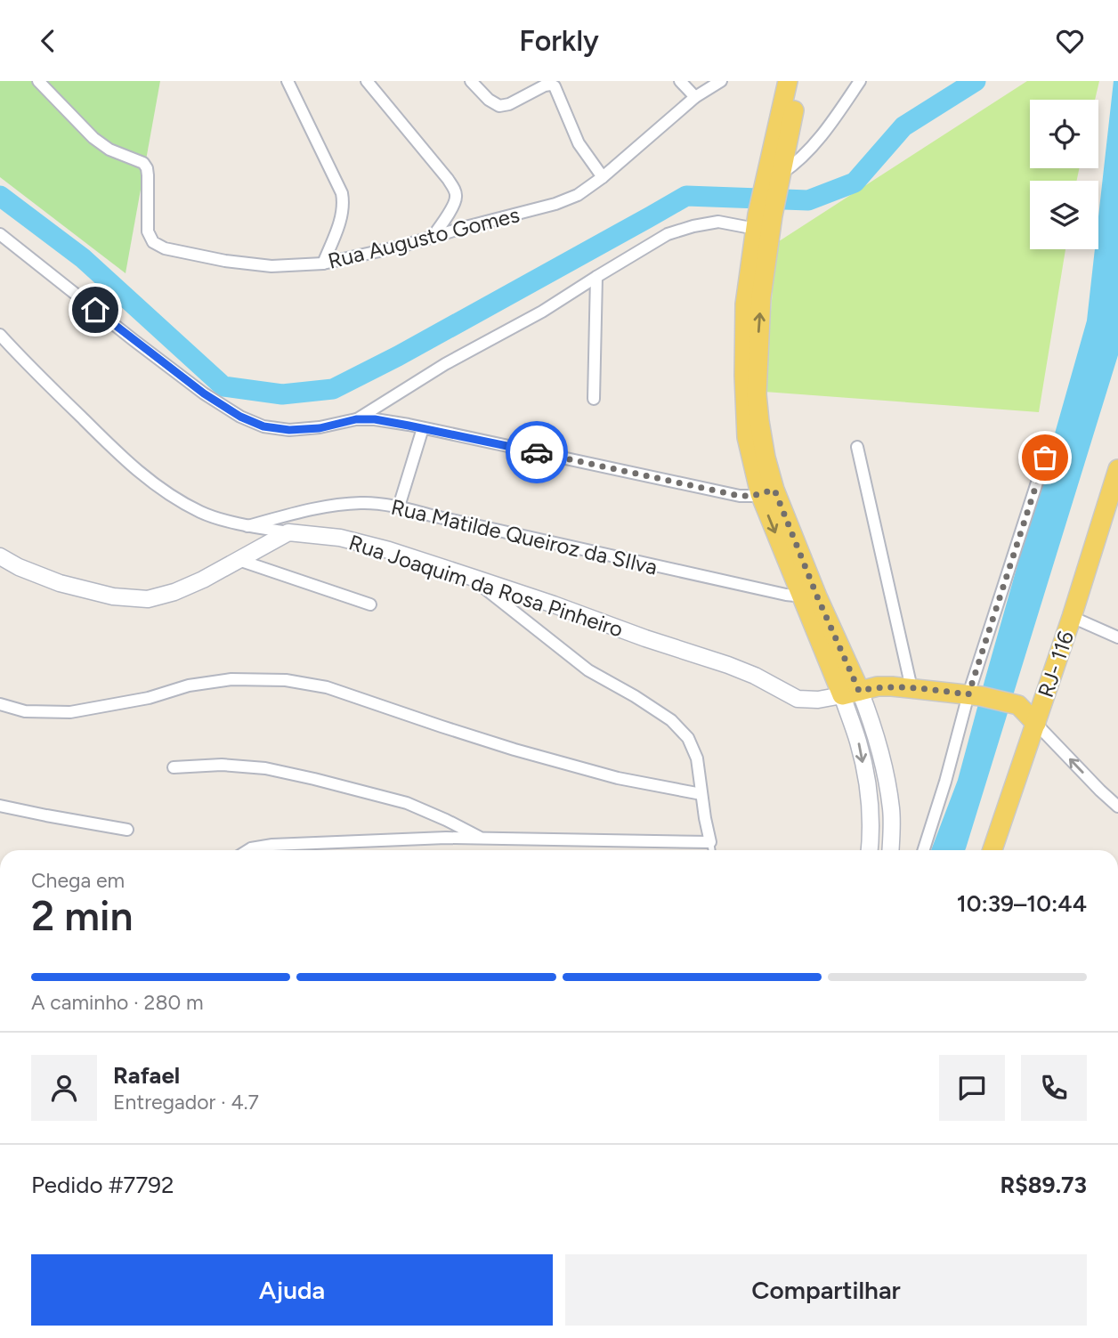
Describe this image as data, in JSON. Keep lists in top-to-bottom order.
{
  "streets": {
    "main road": ["RJ- 116"],
    "street": ["Rua Augusto Gomes", "Rua Matilde Queiroz da SIlva", "Rua Joaquim da Rosa Pinheiro"]
  },
  "crossings": [
    ["Rua Matilde Queiroz da SIlva", "Rua Joaquim da Rosa Pinheiro"]
  ],
  "page": {
    "header": "Forkly",
    "heading": ["2 min", "Chega em", "10:39–10:44"],
    "panel": [
      "Rafael",
      "Entregador · 4.7",
      "Pedido #7792",
      "R$89.73"
    ],
    "bar": "A caminho · 280 m",
    "buttons": ["Ajuda", "Compartilhar"]
  }
}
